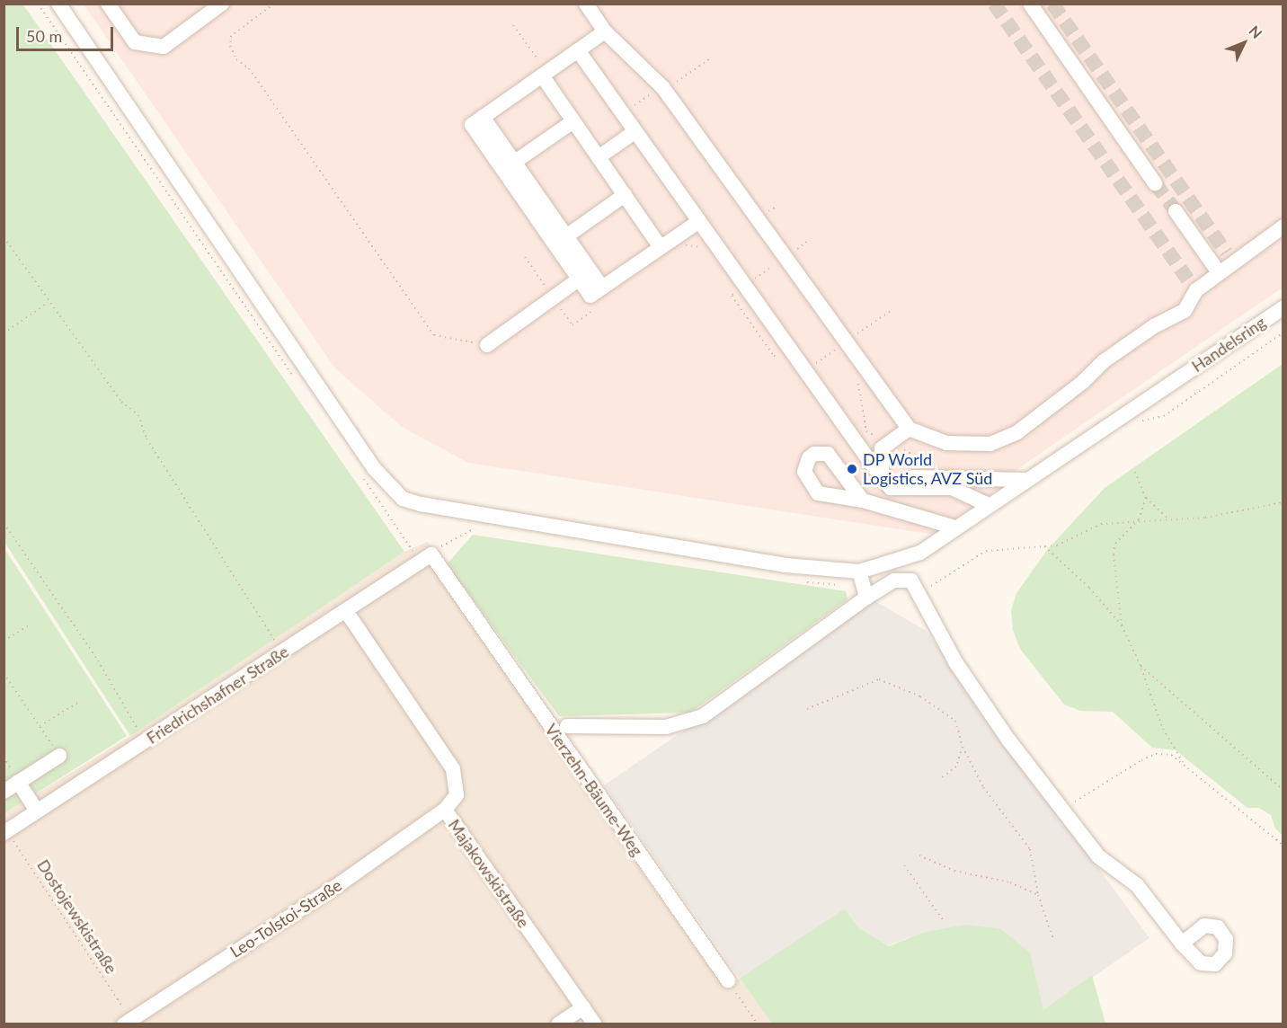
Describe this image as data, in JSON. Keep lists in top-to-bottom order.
{
  "streets": {
    "street": [
      "Handelsring",
      "Friedrichshafner Straße",
      "Vierzehn-Bäume-Weg",
      "Majakowskistraße",
      "Leo-Tolstoi-Straße"
    ],
    "path": ["Dostojewskistraße"]
  },
  "crossings": [
    ["Friedrichshafner Straße", "Vierzehn-Bäume-Weg"],
    ["Friedrichshafner Straße", "Majakowskistraße"],
    ["Friedrichshafner Straße", "Dostojewskistraße"],
    ["Majakowskistraße", "Leo-Tolstoi-Straße"],
    ["Dostojewskistraße", "Leo-Tolstoi-Straße"]
  ],
  "places": ["DP World Logistics, AVZ Süd"],
  "scale_bar": "50 m",
  "north": "top right"
}
